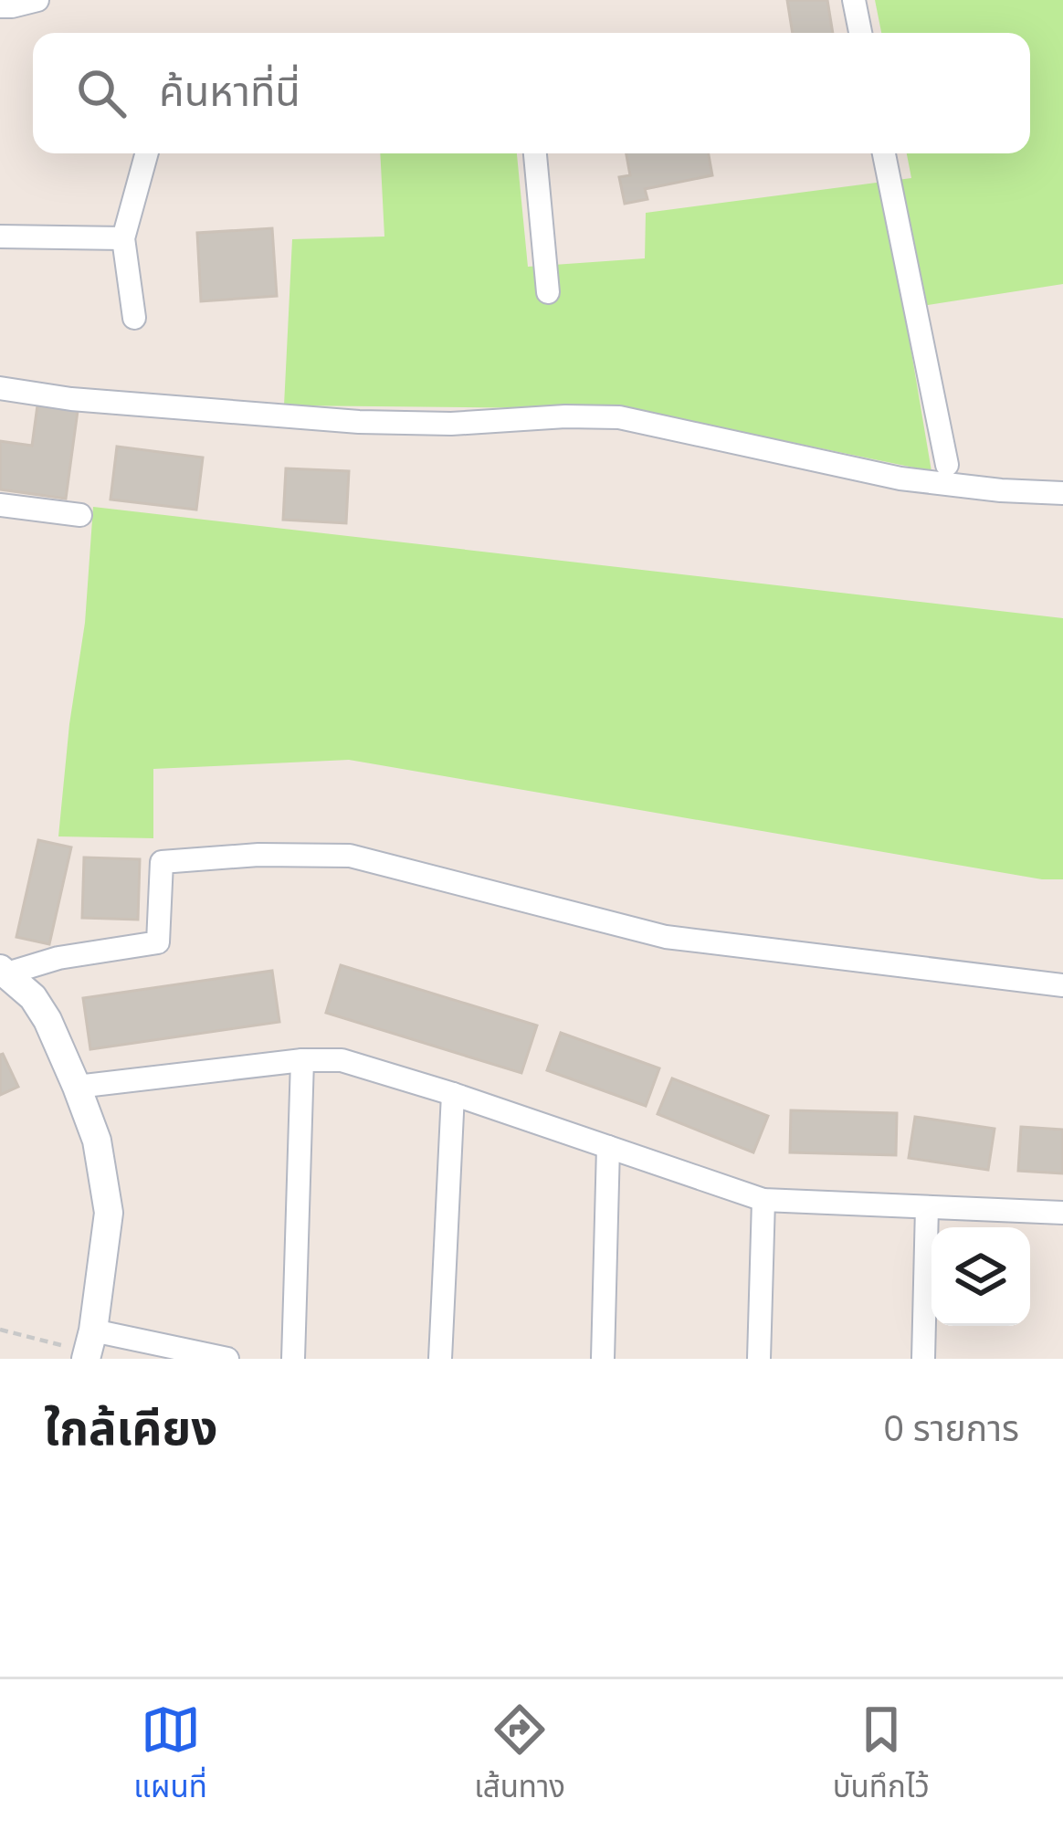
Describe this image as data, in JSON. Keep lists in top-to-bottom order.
{
  "page": {
    "search": "ค้นหาที่นี่",
    "heading": ["ใกล้เคียง", "0 รายการ"],
    "nav": ["แผนที่", "เส้นทาง", "บันทึกไว้"]
  }
}
